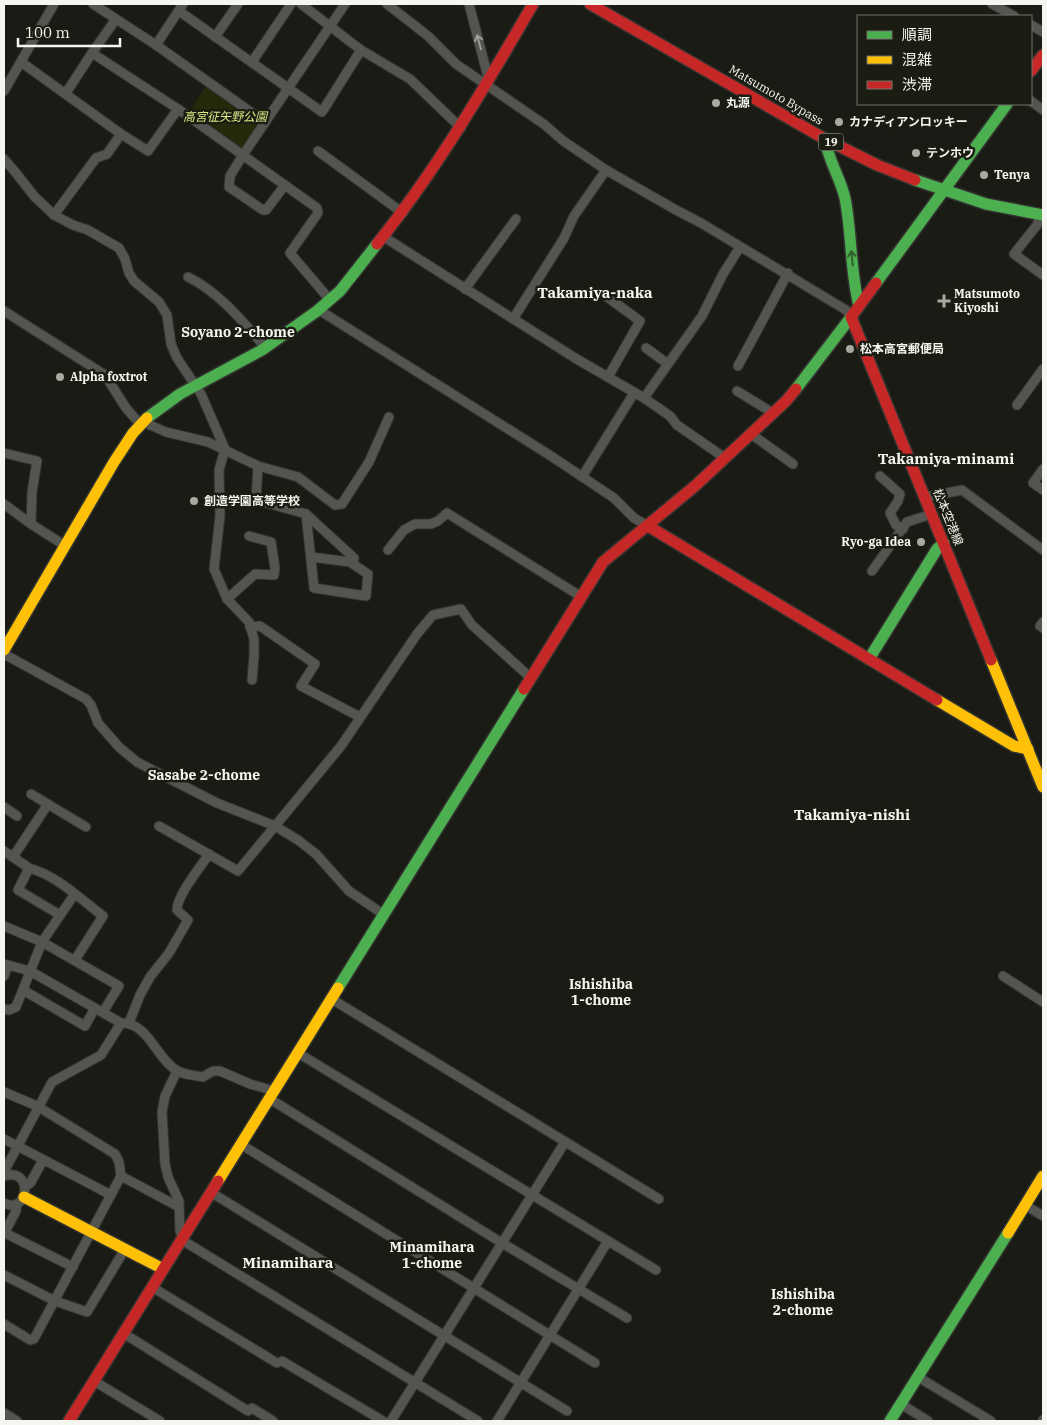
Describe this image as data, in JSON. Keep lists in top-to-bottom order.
{
  "streets": {
    "main road": ["Matsumoto Bypass", "19", "松本空港線"]
  },
  "districts": [
    "Takamiya-naka",
    "Soyano 2-chome",
    "Takamiya-minami",
    "Sasabe 2-chome",
    "Takamiya-nishi",
    "Ishishiba 1-chome",
    "Minamihara 1-chome",
    "Minamihara",
    "Ishishiba 2-chome"
  ],
  "parks": ["高宮征矢野公園"],
  "places": {
    "other": [
      "丸源",
      "カナディアンロッキー",
      "テンホウ",
      "Tenya",
      "松本高宮郵便局",
      "Alpha foxtrot",
      "創造学園高等学校",
      "Ryo-ga Idea"
    ],
    "health": ["Matsumoto Kiyoshi"]
  },
  "legend": ["順調", "混雑", "渋滞"],
  "scale_bar": "100 m"
}
